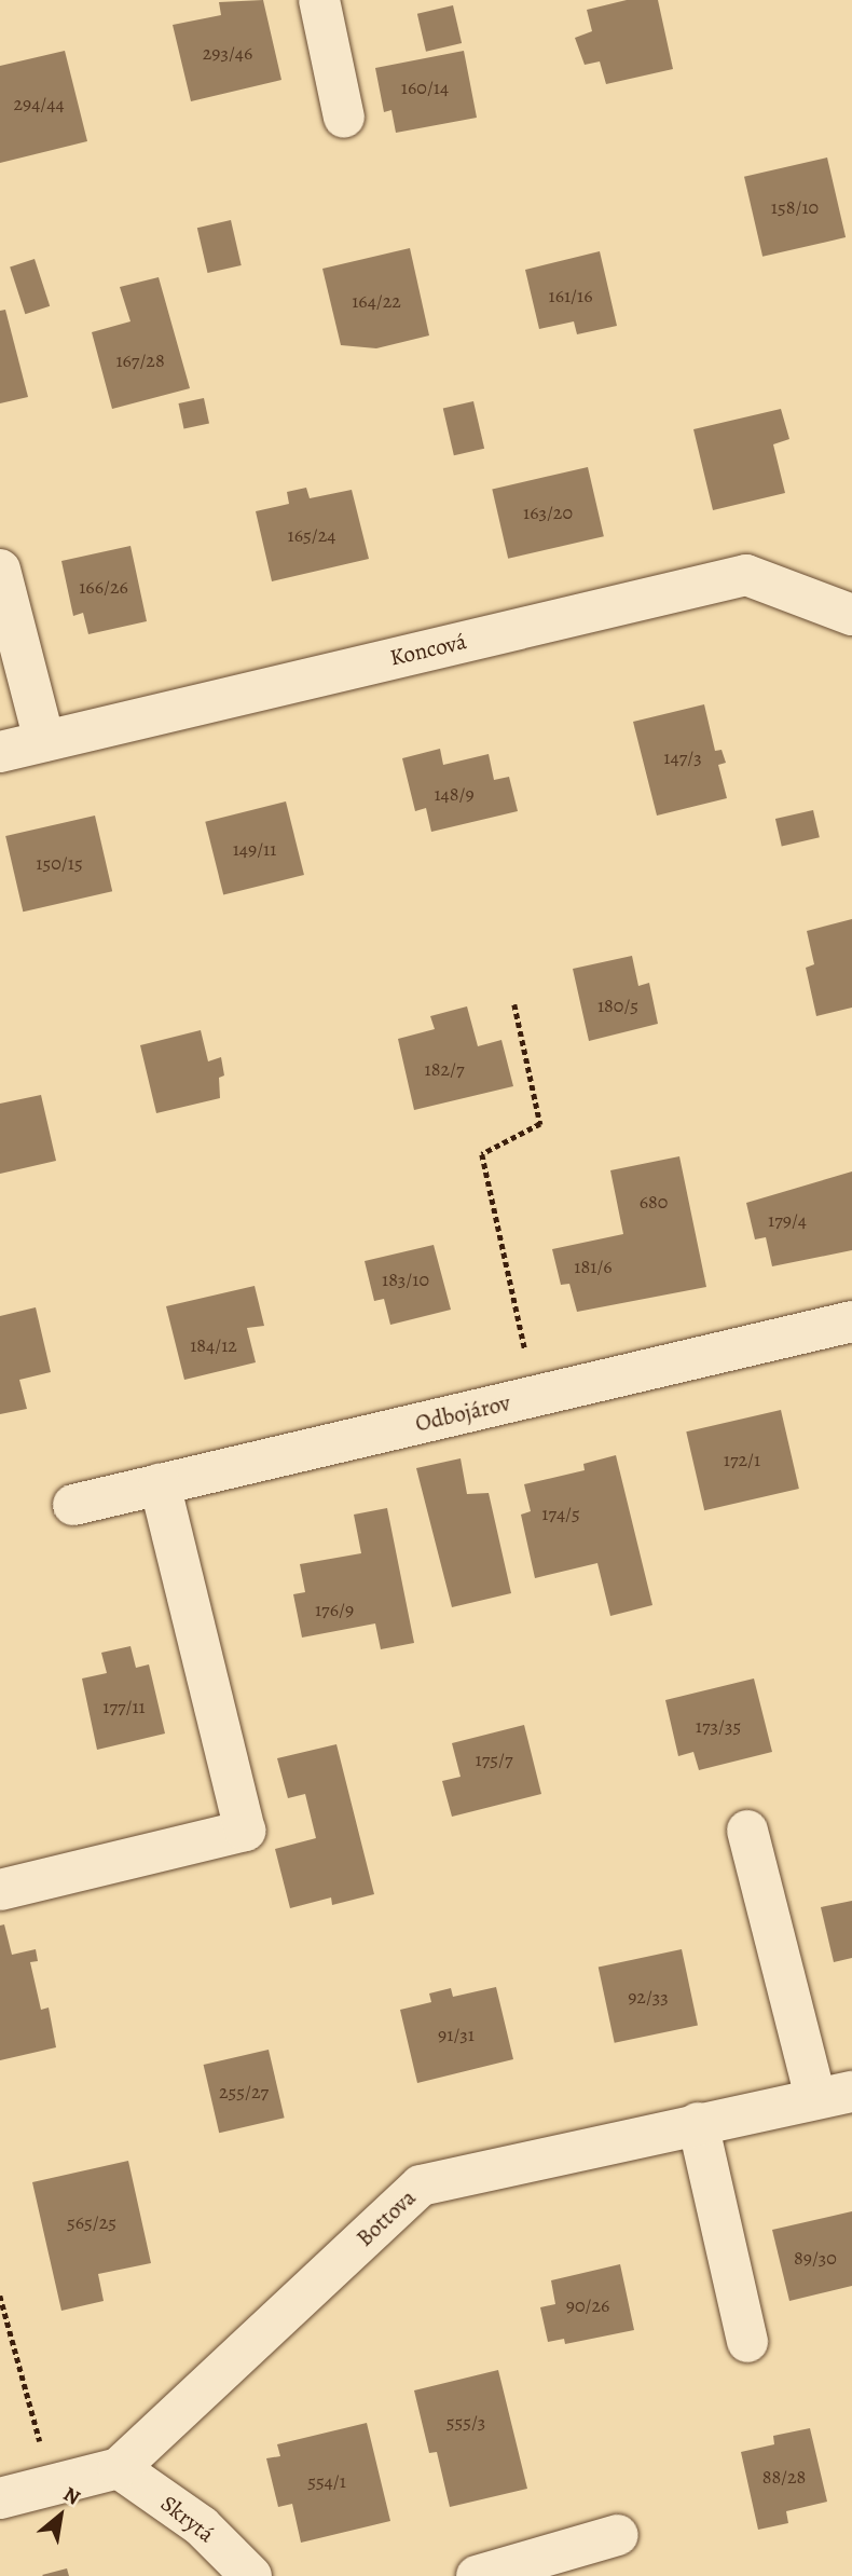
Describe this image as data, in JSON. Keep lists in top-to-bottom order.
{
  "streets": {
    "street": [
      "Koncová",
      "Odbojárov",
      "Bottova",
      "Skrytá"
    ]
  },
  "crossings": [
    ["Bottova", "Skrytá"]
  ],
  "house_numbers": [
    "293/46",
    "160/14",
    "294/44",
    "158/10",
    "161/16",
    "164/22",
    "167/28",
    "163/20",
    "165/24",
    "166/26",
    "147/3",
    "148/9",
    "149/11",
    "150/15",
    "180/5",
    "182/7",
    "680",
    "179/4",
    "181/6",
    "183/10",
    "184/12",
    "172/1",
    "174/5",
    "176/9",
    "177/11",
    "173/35",
    "175/7",
    "92/33",
    "91/31",
    "255/27",
    "565/25",
    "89/30",
    "90/26",
    "555/3",
    "88/28",
    "554/1"
  ],
  "north": "top right"
}
